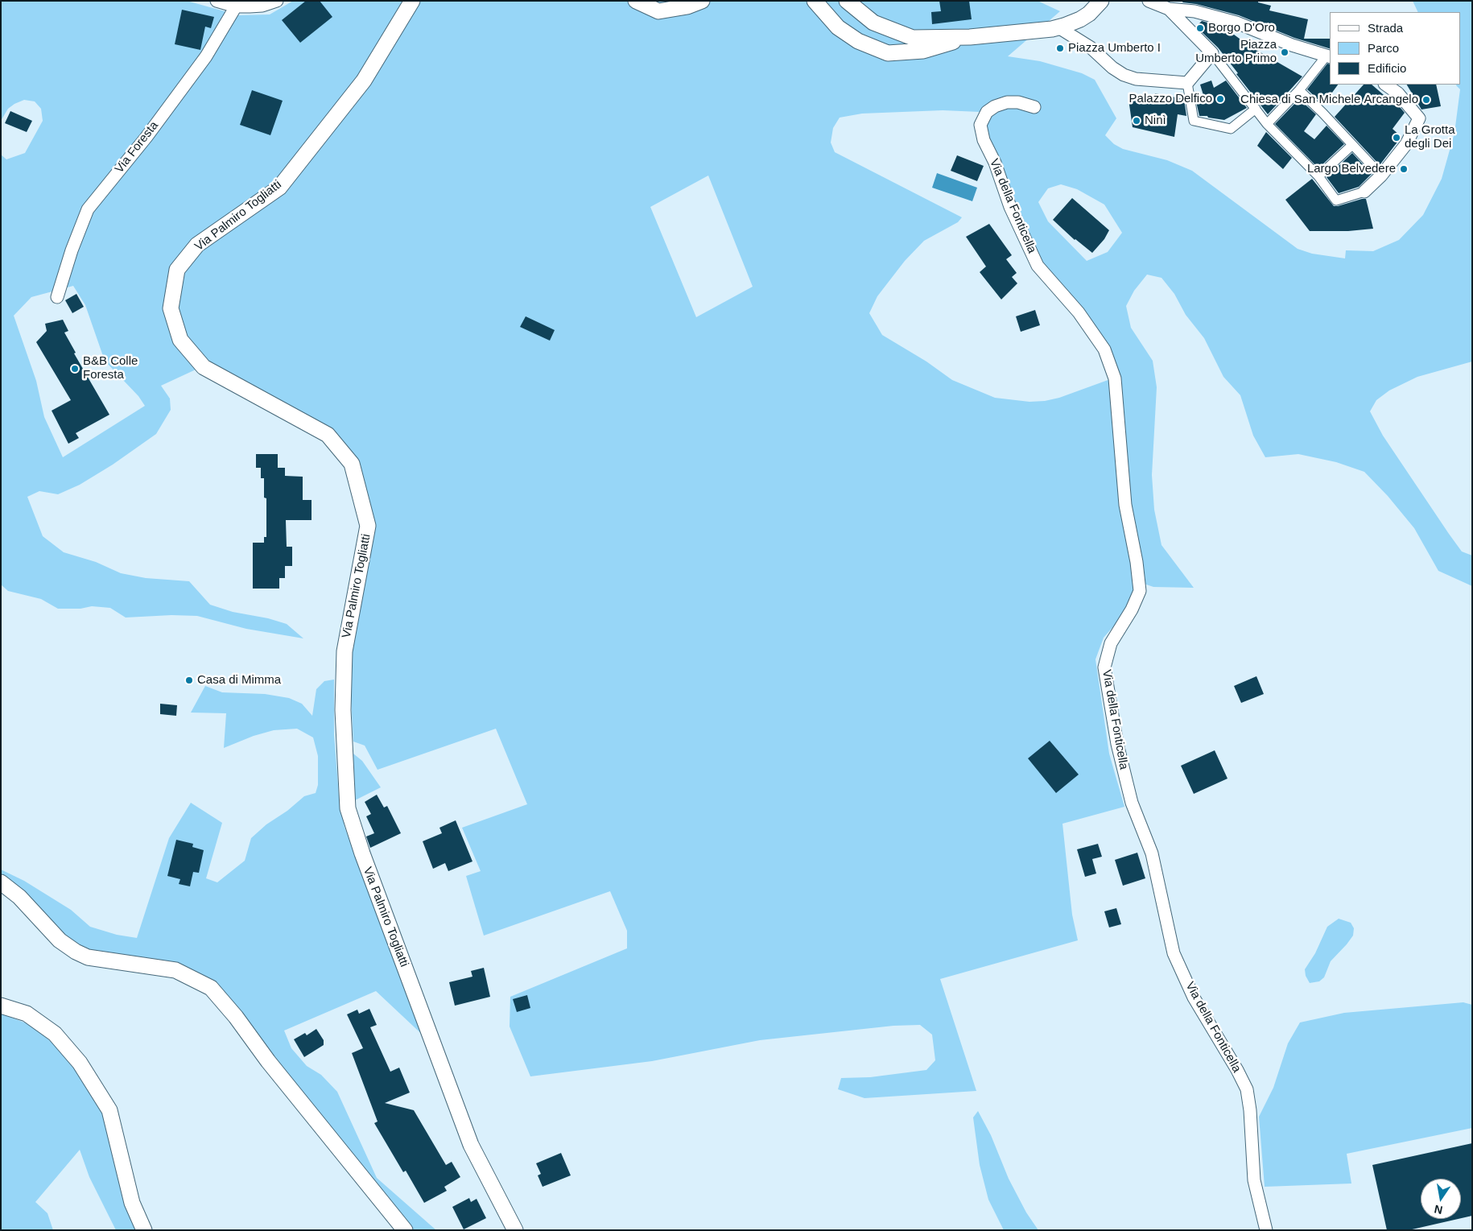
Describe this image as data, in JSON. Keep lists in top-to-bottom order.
{
  "streets": {
    "street": ["Via Foresta", "Via della Fonticella", "Via Palmiro Togliatti"]
  },
  "places": [
    "Borgo D'Oro",
    "Piazza Umberto I",
    "Piazza Umberto Primo",
    "Palazzo Delfico",
    "Chiesa di San Michele Arcangelo",
    "Ninì",
    "La Grotta degli Dei",
    "Largo Belvedere",
    "B&B Colle Foresta",
    "Casa di Mimma"
  ],
  "legend": ["Strada", "Parco", "Edificio"],
  "north": "bottom"
}
